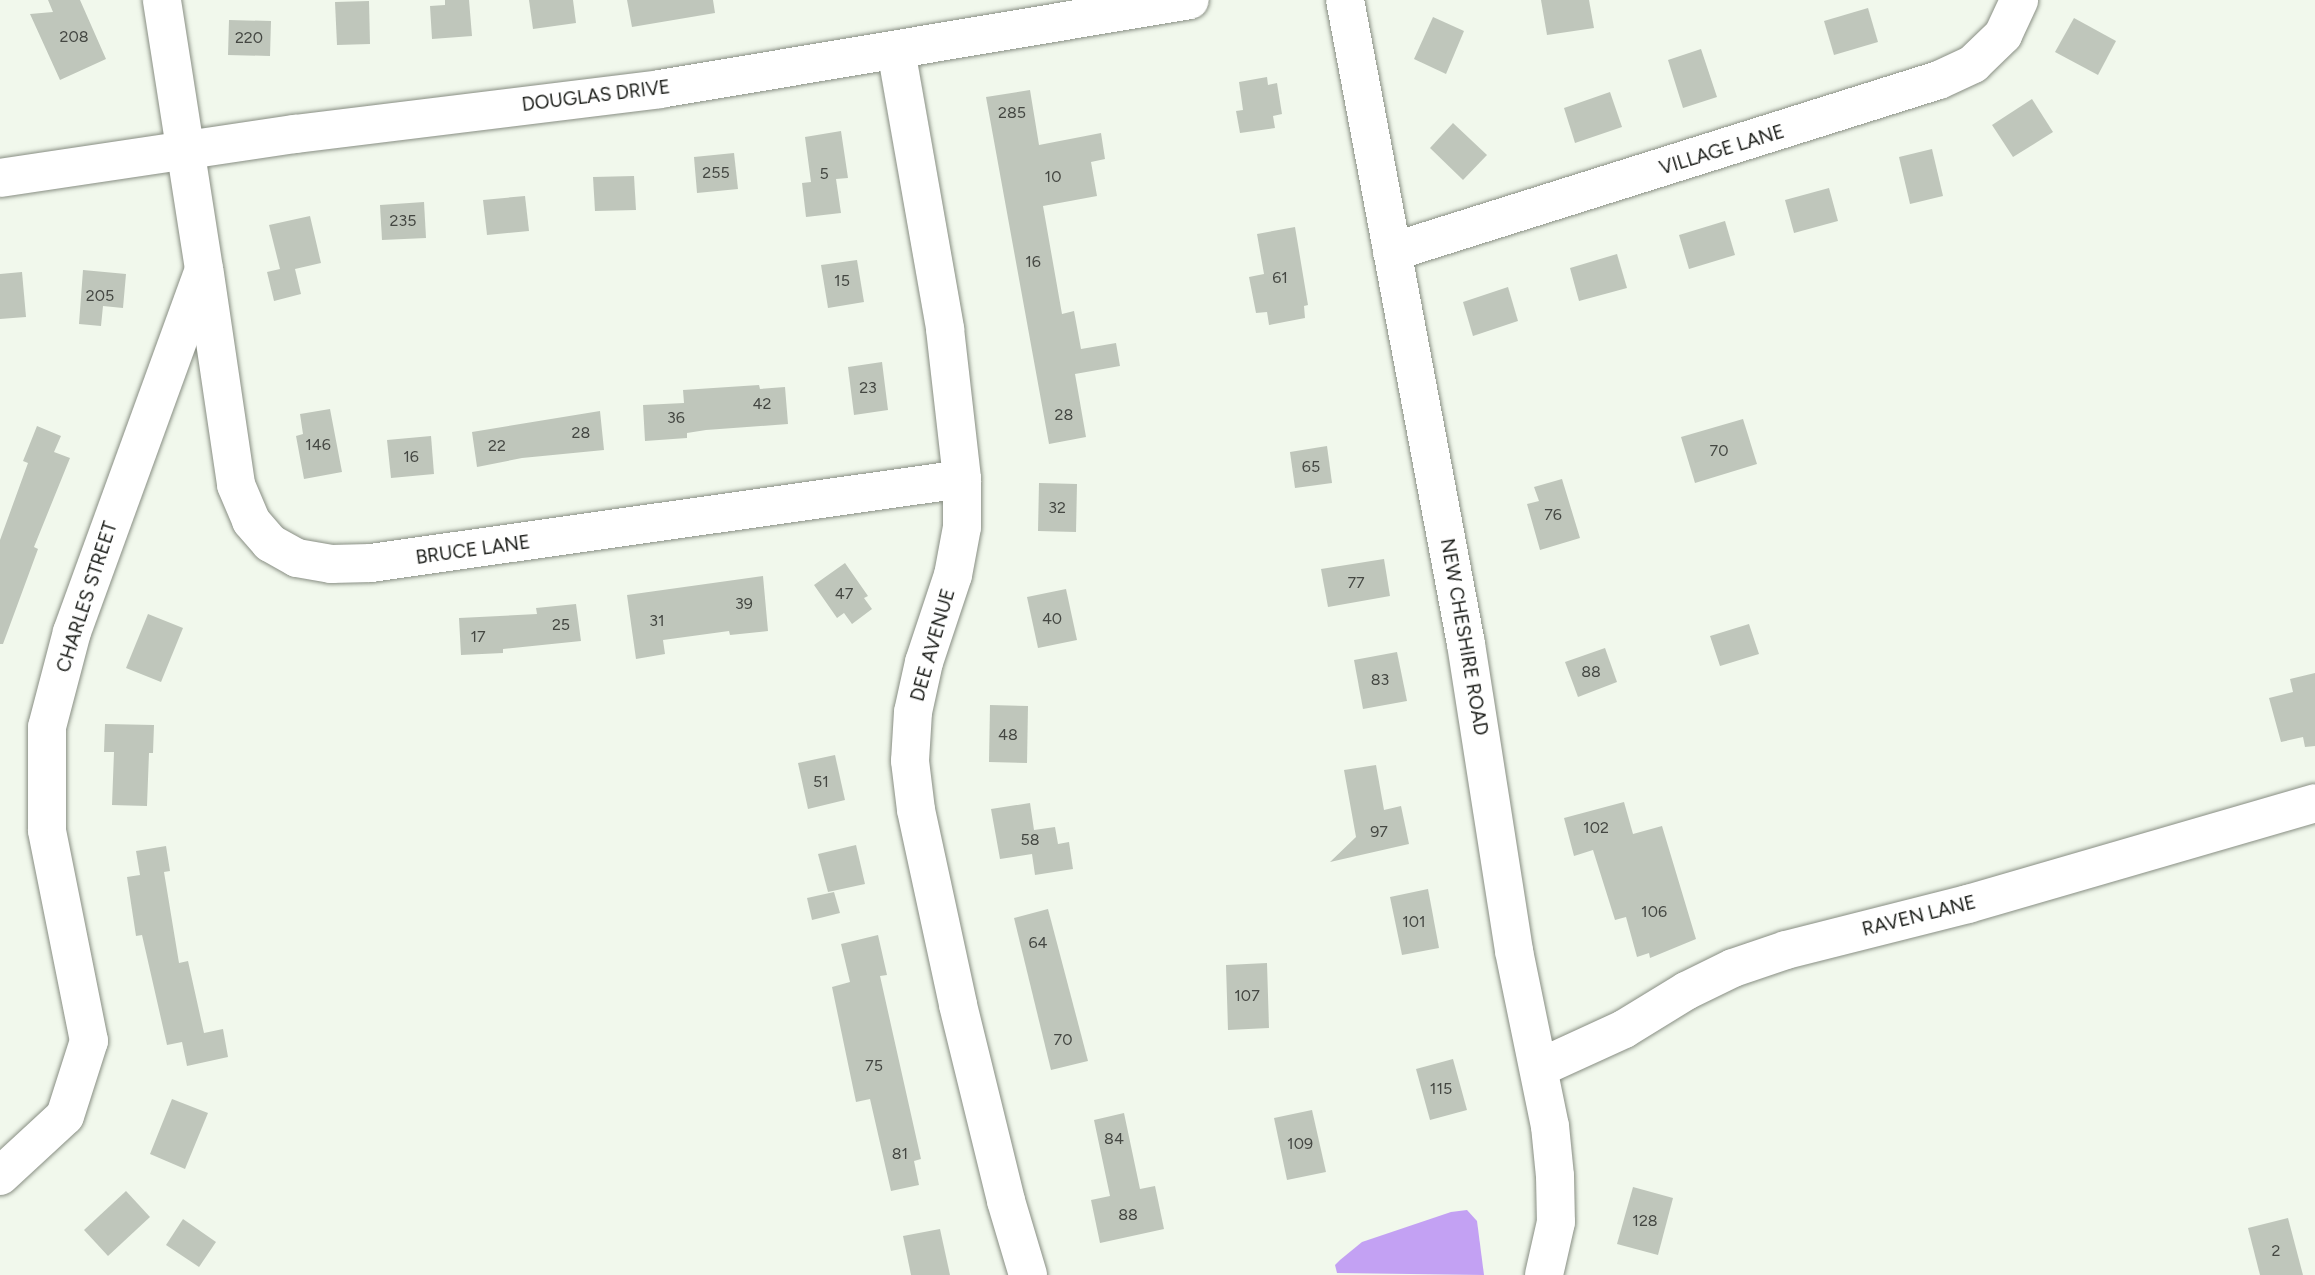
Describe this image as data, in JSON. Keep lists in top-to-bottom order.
{
  "streets": {
    "street": [
      "DOUGLAS DRIVE",
      "VILLAGE LANE",
      "BRUCE LANE",
      "CHARLES STREET",
      "NEW CHESHIRE ROAD",
      "DEE AVENUE",
      "RAVEN LANE"
    ]
  },
  "crossings": [
    ["DOUGLAS DRIVE", "CHARLES STREET"],
    ["DOUGLAS DRIVE", "DEE AVENUE"],
    ["VILLAGE LANE", "NEW CHESHIRE ROAD"],
    ["BRUCE LANE", "CHARLES STREET"],
    ["BRUCE LANE", "DEE AVENUE"],
    ["NEW CHESHIRE ROAD", "RAVEN LANE"]
  ],
  "house_numbers": [
    "208",
    "220",
    "285",
    "255",
    "5",
    "10",
    "235",
    "16",
    "61",
    "15",
    "205",
    "23",
    "42",
    "28",
    "36",
    "28",
    "146",
    "22",
    "70",
    "16",
    "65",
    "32",
    "76",
    "77",
    "47",
    "39",
    "40",
    "31",
    "25",
    "17",
    "88",
    "83",
    "48",
    "51",
    "102",
    "97",
    "58",
    "106",
    "101",
    "64",
    "107",
    "70",
    "75",
    "115",
    "84",
    "109",
    "81",
    "88",
    "128",
    "2"
  ]
}
